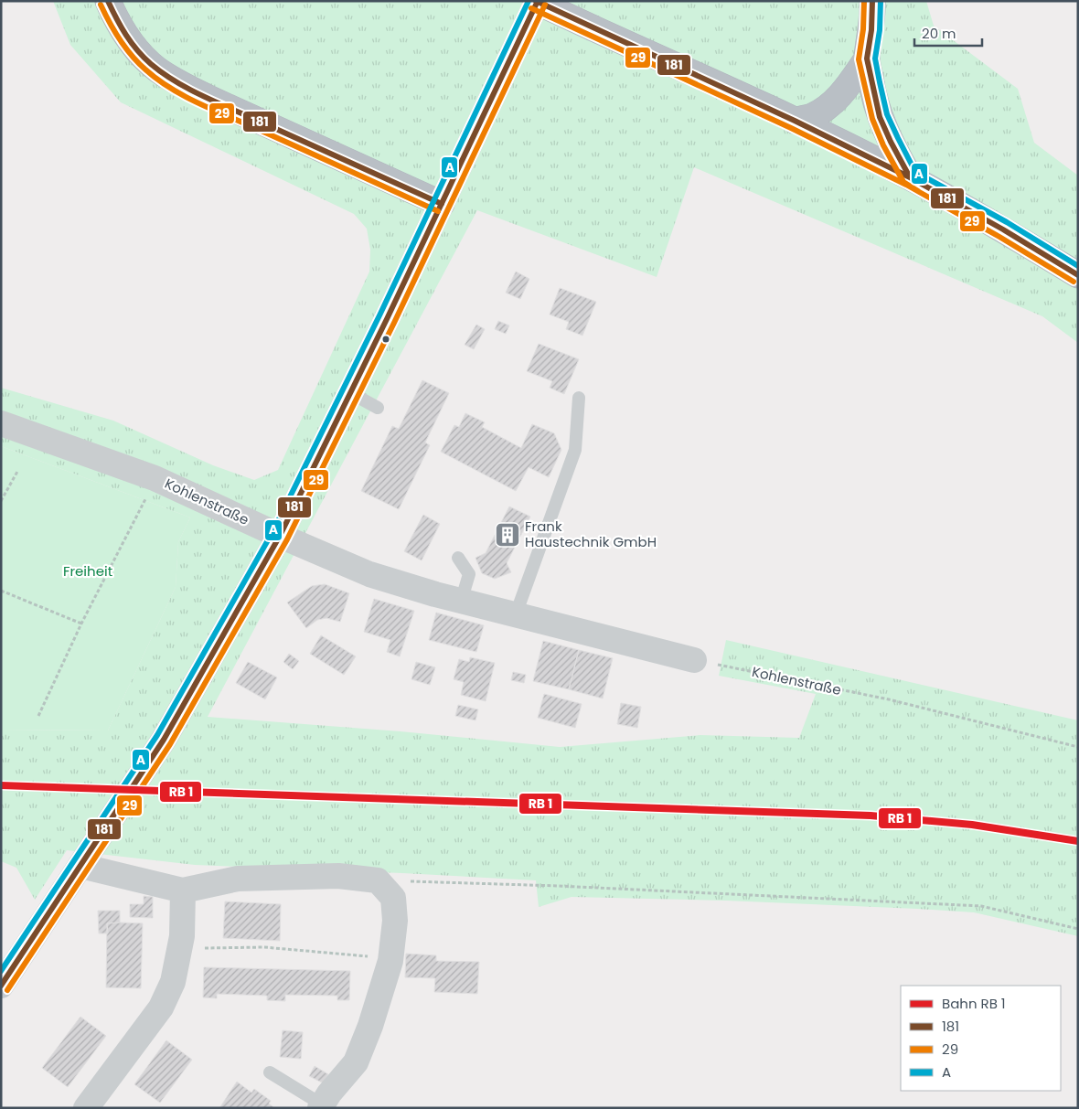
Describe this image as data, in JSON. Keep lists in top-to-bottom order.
{
  "streets": {
    "street": ["Kohlenstraße"]
  },
  "parks": ["Freiheit"],
  "places": {
    "building": ["Frank Haustechnik GmbH"]
  },
  "lines": ["transit line 181", "transit line 29", "transit line A"],
  "legend": [
    "Bahn RB 1",
    "181",
    "29",
    "A"
  ],
  "scale_bar": "20 m"
}
